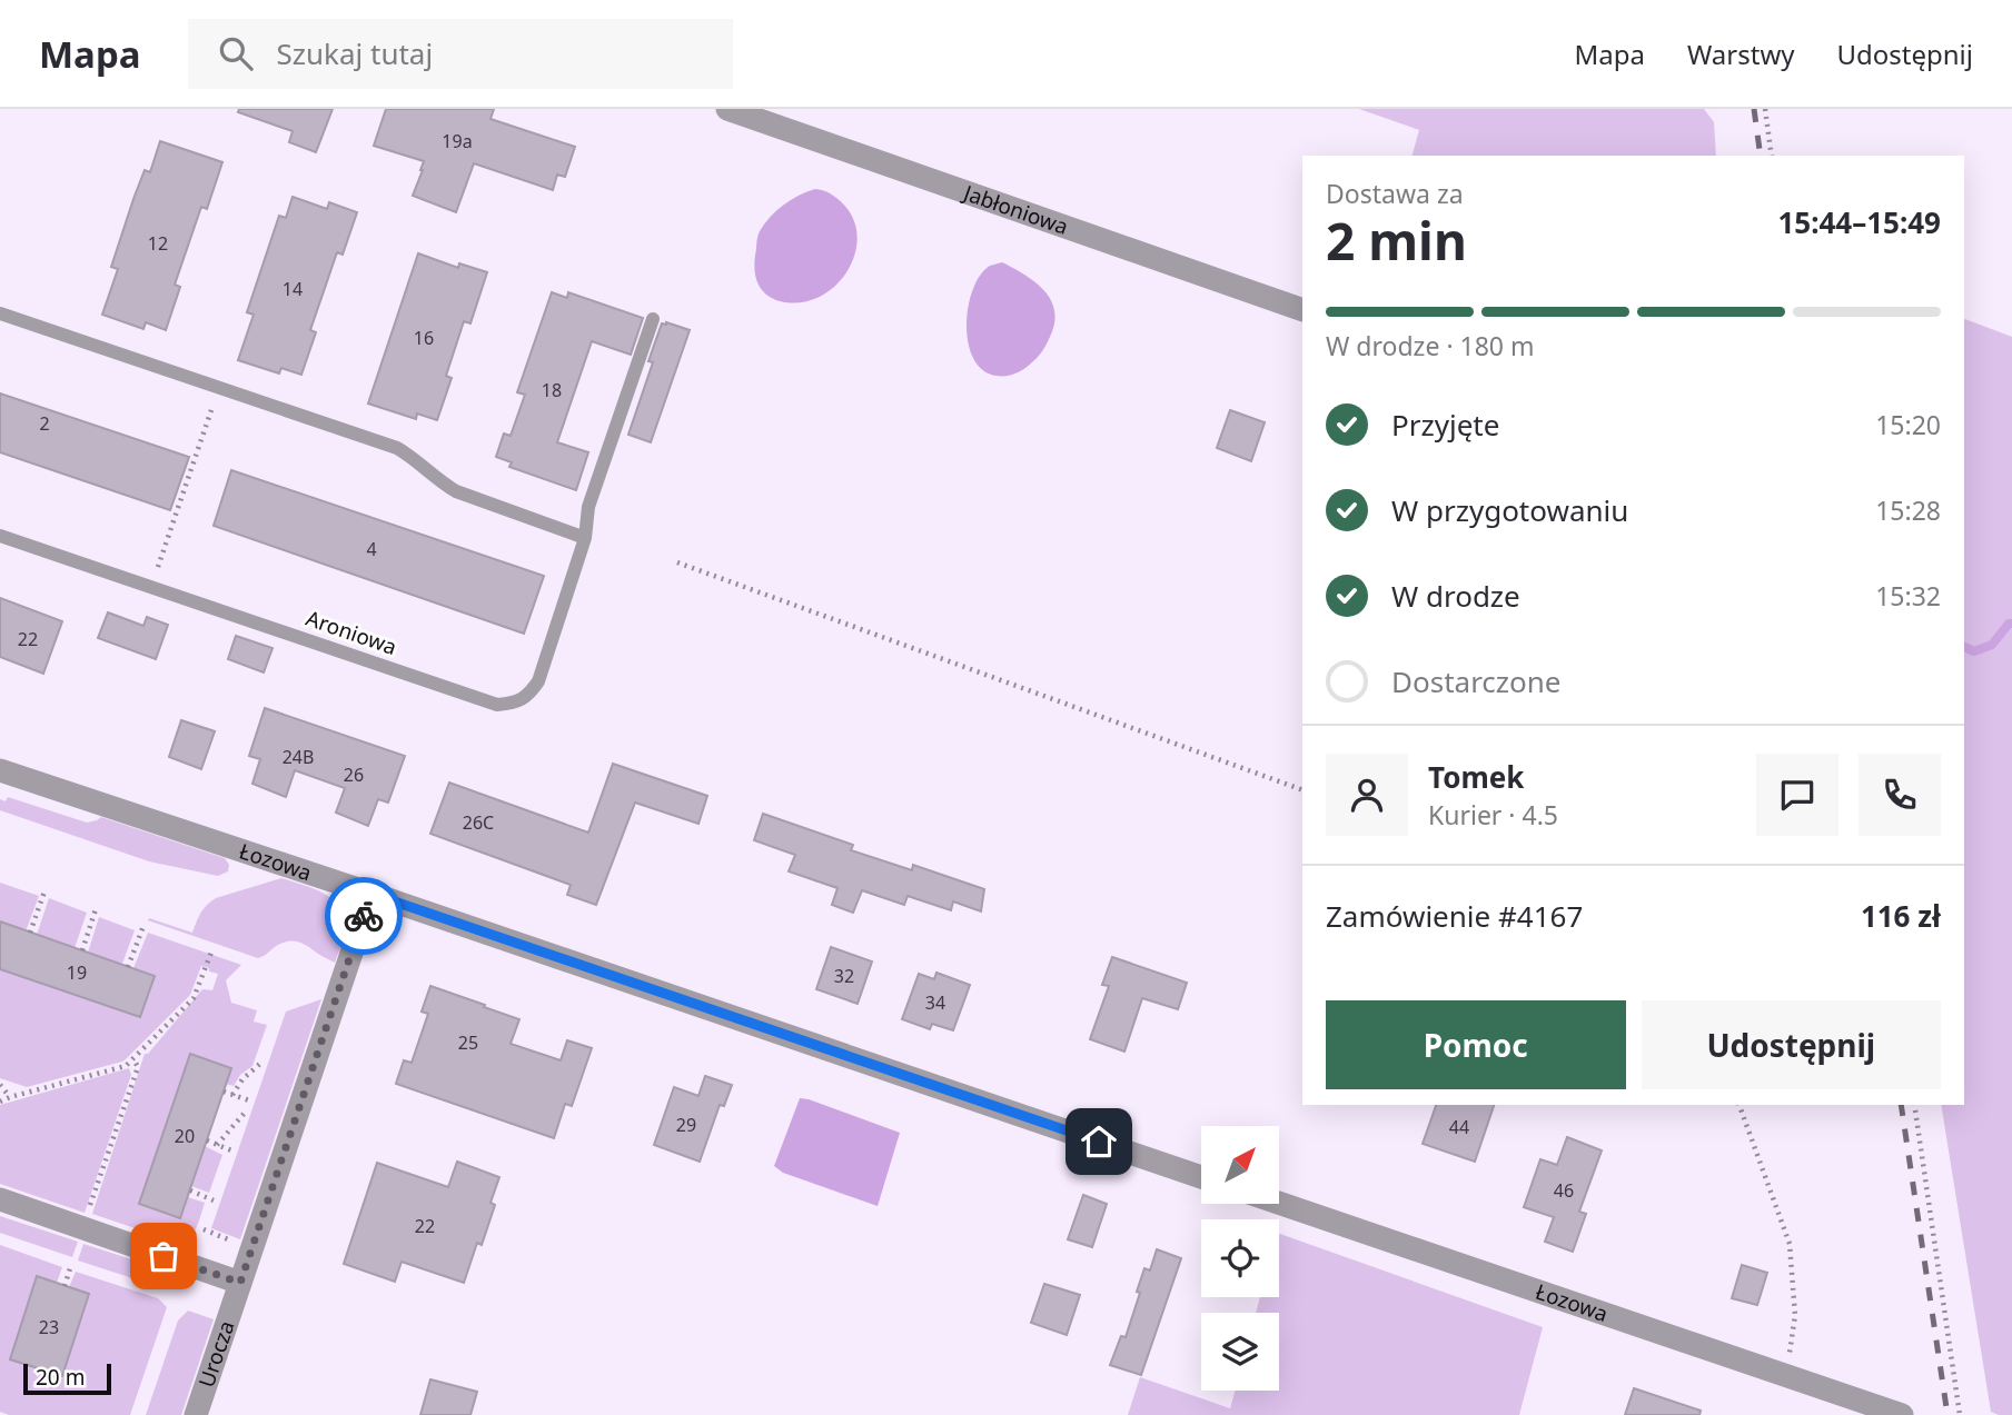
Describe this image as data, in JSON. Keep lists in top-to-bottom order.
{
  "streets": {
    "street": ["Jabłoniowa", "Łozowa", "Urocza"],
    "lane": ["Aroniowa"]
  },
  "crossings": [
    ["Łozowa", "Urocza"]
  ],
  "house_numbers": [
    "19a",
    "12",
    "14",
    "16",
    "18",
    "2",
    "4",
    "22",
    "24B",
    "26",
    "26C",
    "19",
    "32",
    "34",
    "25",
    "29",
    "44",
    "20",
    "46",
    "22",
    "23"
  ],
  "scale_bar": "20 m",
  "north": "top right",
  "page": {
    "header": "Mapa",
    "search": "Szukaj tutaj",
    "nav": ["Mapa", "Warstwy", "Udostępnij"],
    "heading": ["2 min", "Dostawa za", "15:44–15:49"],
    "panel": [
      "Tomek",
      "Kurier · 4.5",
      "Zamówienie #4167",
      "116 zł"
    ],
    "bar": "W drodze · 180 m",
    "list": [
      ["Przyjęte", "15:20"],
      ["W przygotowaniu", "15:28"],
      ["W drodze", "15:32"],
      "Dostarczone"
    ],
    "buttons": ["Pomoc", "Udostępnij"],
    "scale": "20 m"
  }
}
